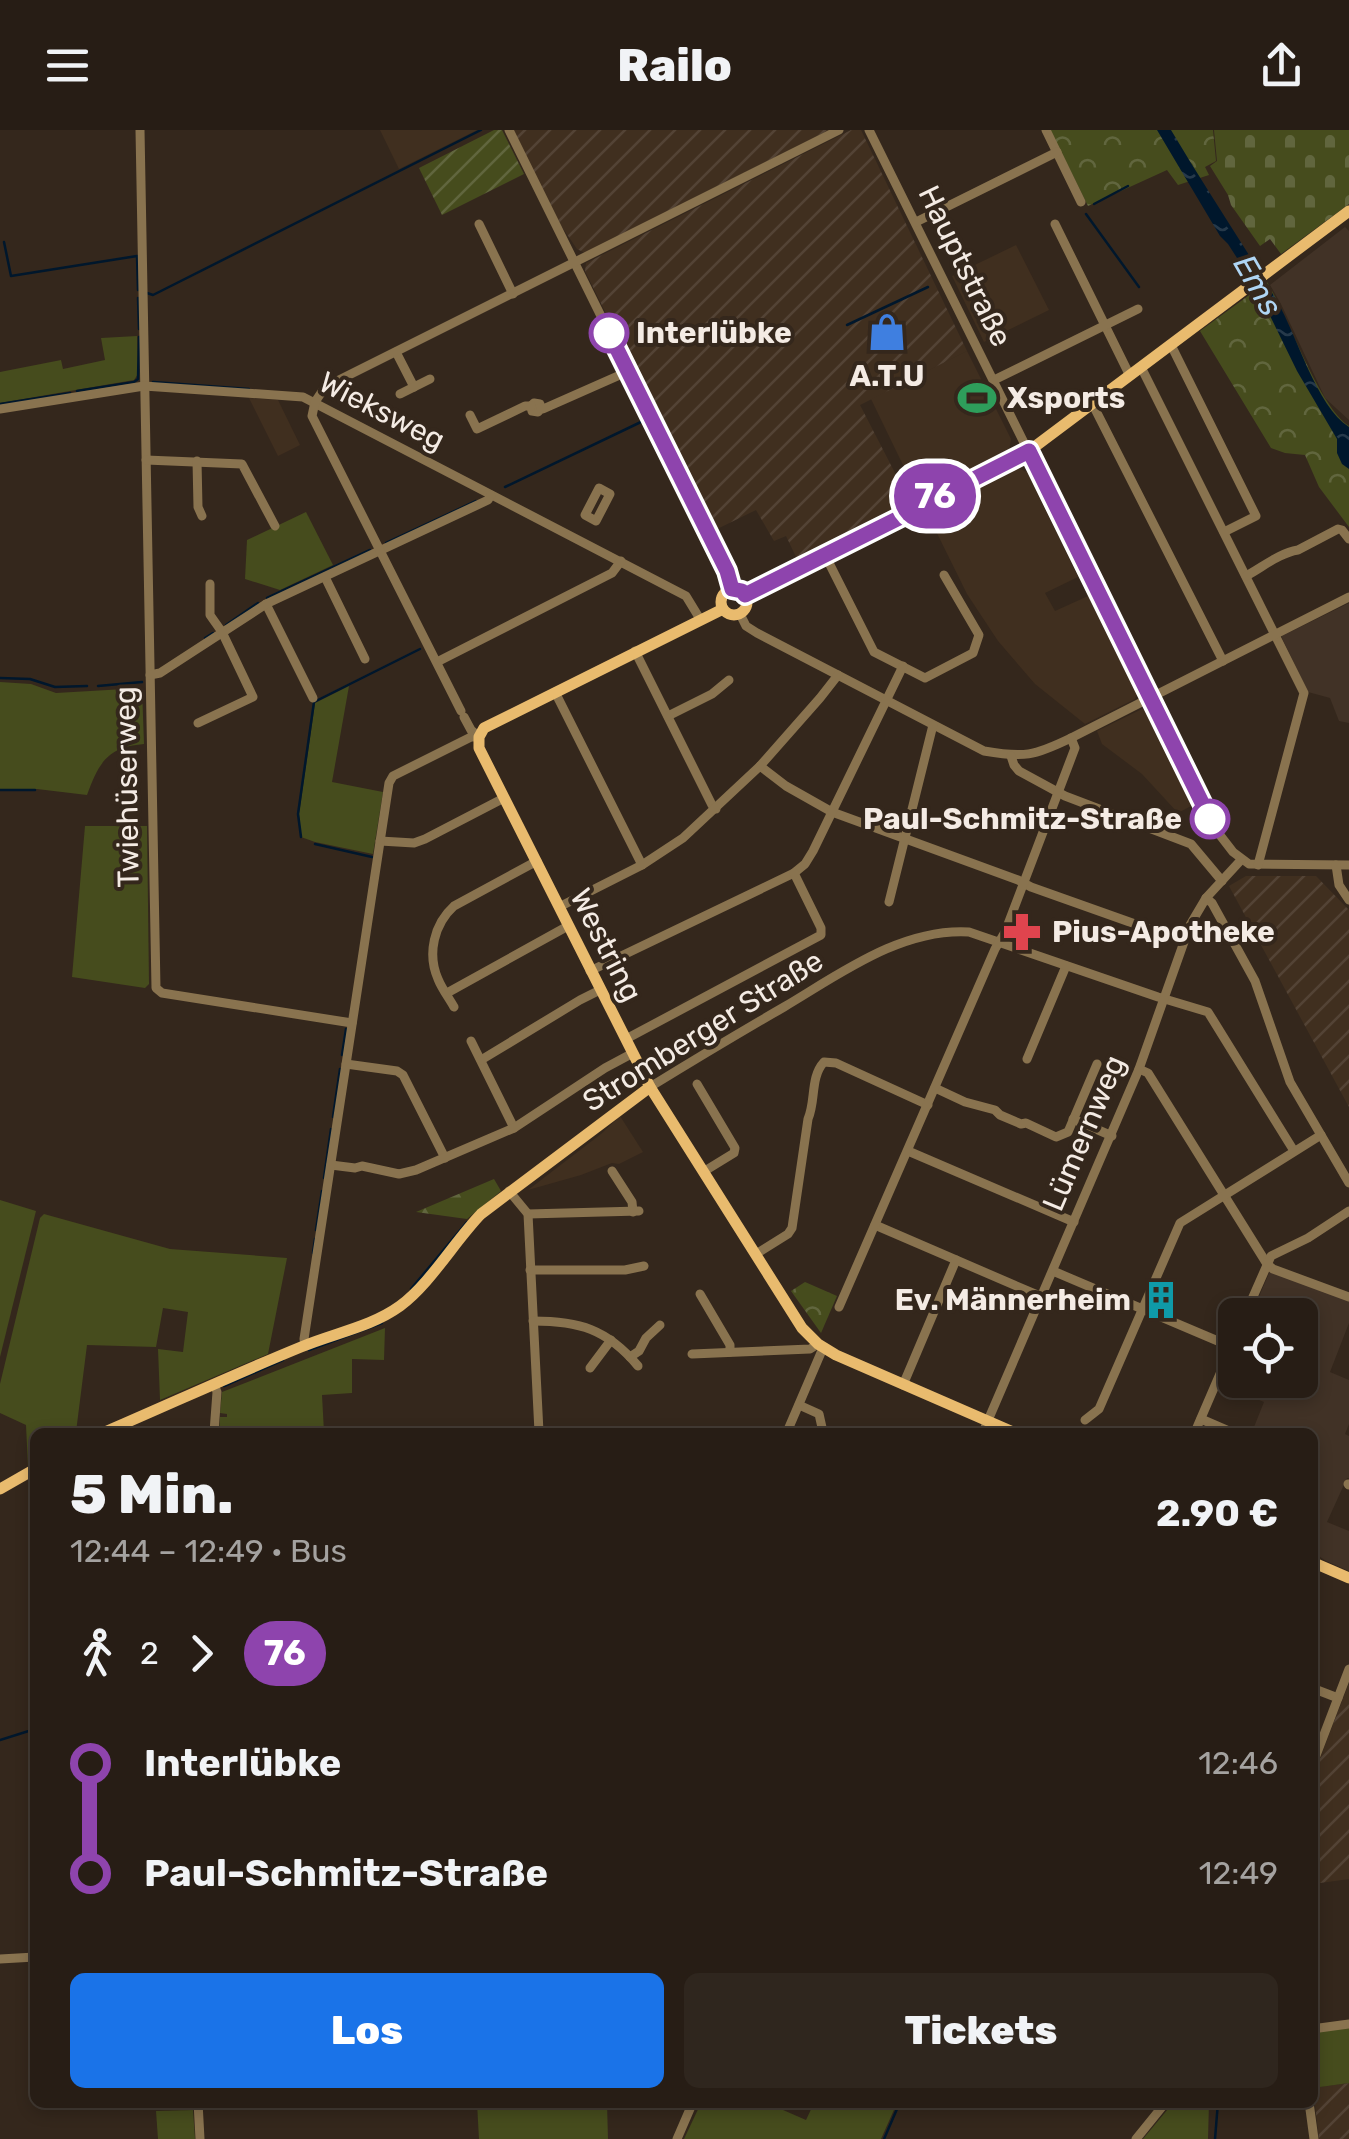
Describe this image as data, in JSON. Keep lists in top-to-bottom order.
{
  "streets": {
    "main road": ["Westring", "Stromberger Straße"],
    "street": [
      "Hauptstraße",
      "Wieksweg",
      "Twiehüserweg",
      "Lümernweg"
    ]
  },
  "crossings": [
    ["Hauptstraße", "Lümernweg"],
    ["Wieksweg", "Twiehüserweg"],
    ["Westring", "Stromberger Straße"],
    ["Westring", "Lümernweg"],
    ["Stromberger Straße", "Lümernweg"]
  ],
  "water": ["Ems"],
  "places": {
    "shop": ["A.T.U"],
    "other": ["Interlübke", "Paul-Schmitz-Straße"],
    "sports": ["Xsports"],
    "pharmacy": ["Pius-Apotheke"],
    "building": ["Ev. Männerheim"]
  },
  "lines": ["bus line 76"],
  "page": {
    "header": "Railo",
    "on_map": "76",
    "heading": ["5 Min.", "12:44 – 12:49 · Bus", "2.90 €"],
    "legs": ["2", "76"],
    "list": [
      {
        "name": "Interlübke",
        "value": "12:46"
      },
      {
        "name": "Paul-Schmitz-Straße",
        "value": "12:49"
      }
    ],
    "buttons": ["Los", "Tickets"]
  }
}
